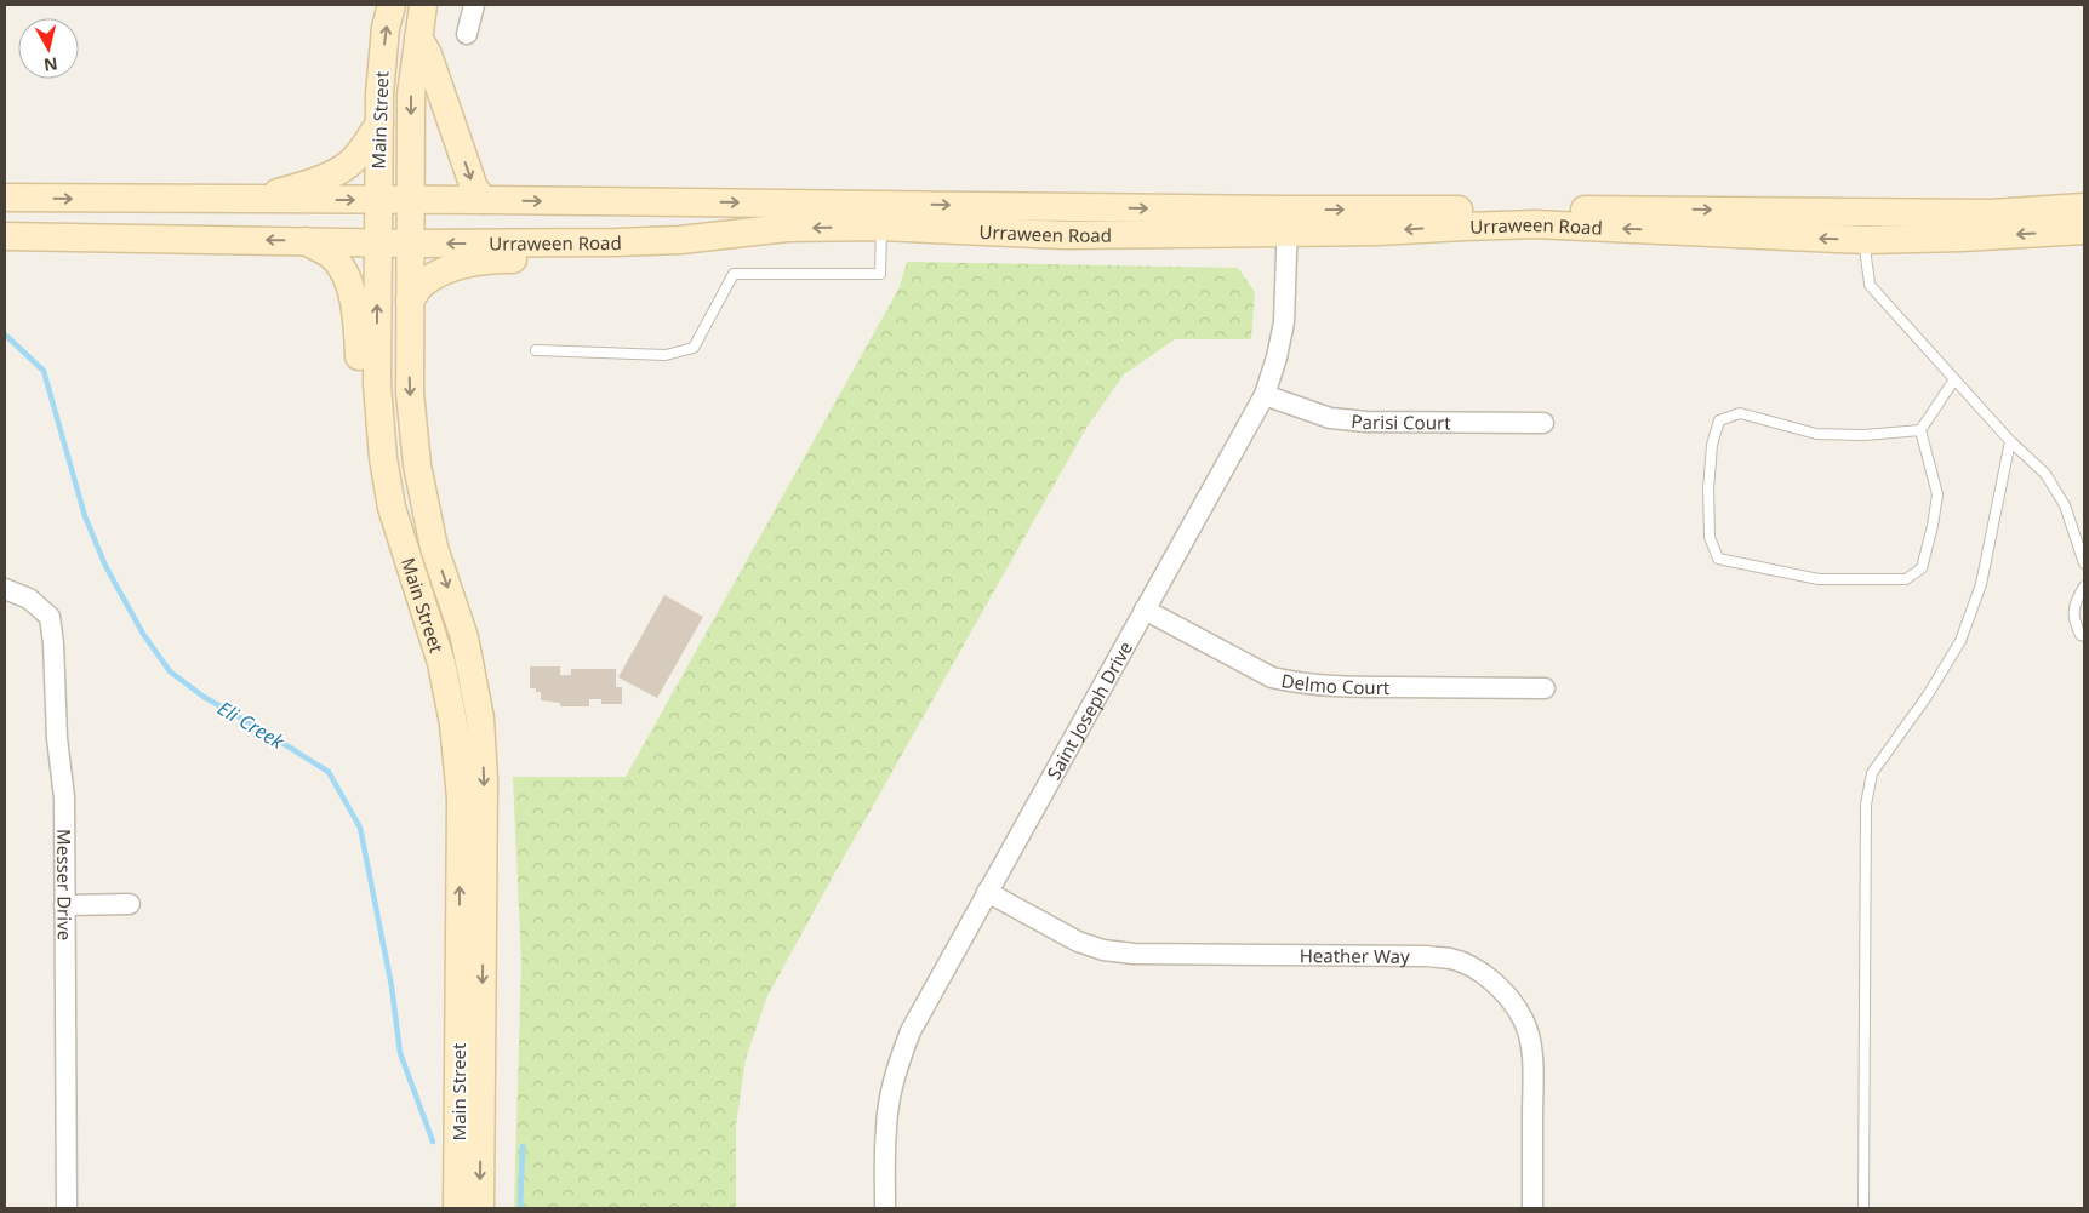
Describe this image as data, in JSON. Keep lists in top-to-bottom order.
{
  "streets": {
    "main road": ["Main Street", "Urraween Road"],
    "street": [
      "Parisi Court",
      "Delmo Court",
      "Saint Joseph Drive",
      "Messer Drive",
      "Heather Way"
    ]
  },
  "crossings": [
    ["Main Street", "Urraween Road"],
    ["Urraween Road", "Saint Joseph Drive"],
    ["Parisi Court", "Saint Joseph Drive"],
    ["Delmo Court", "Saint Joseph Drive"],
    ["Saint Joseph Drive", "Heather Way"]
  ],
  "water": ["Eli Creek"],
  "north": "bottom"
}
